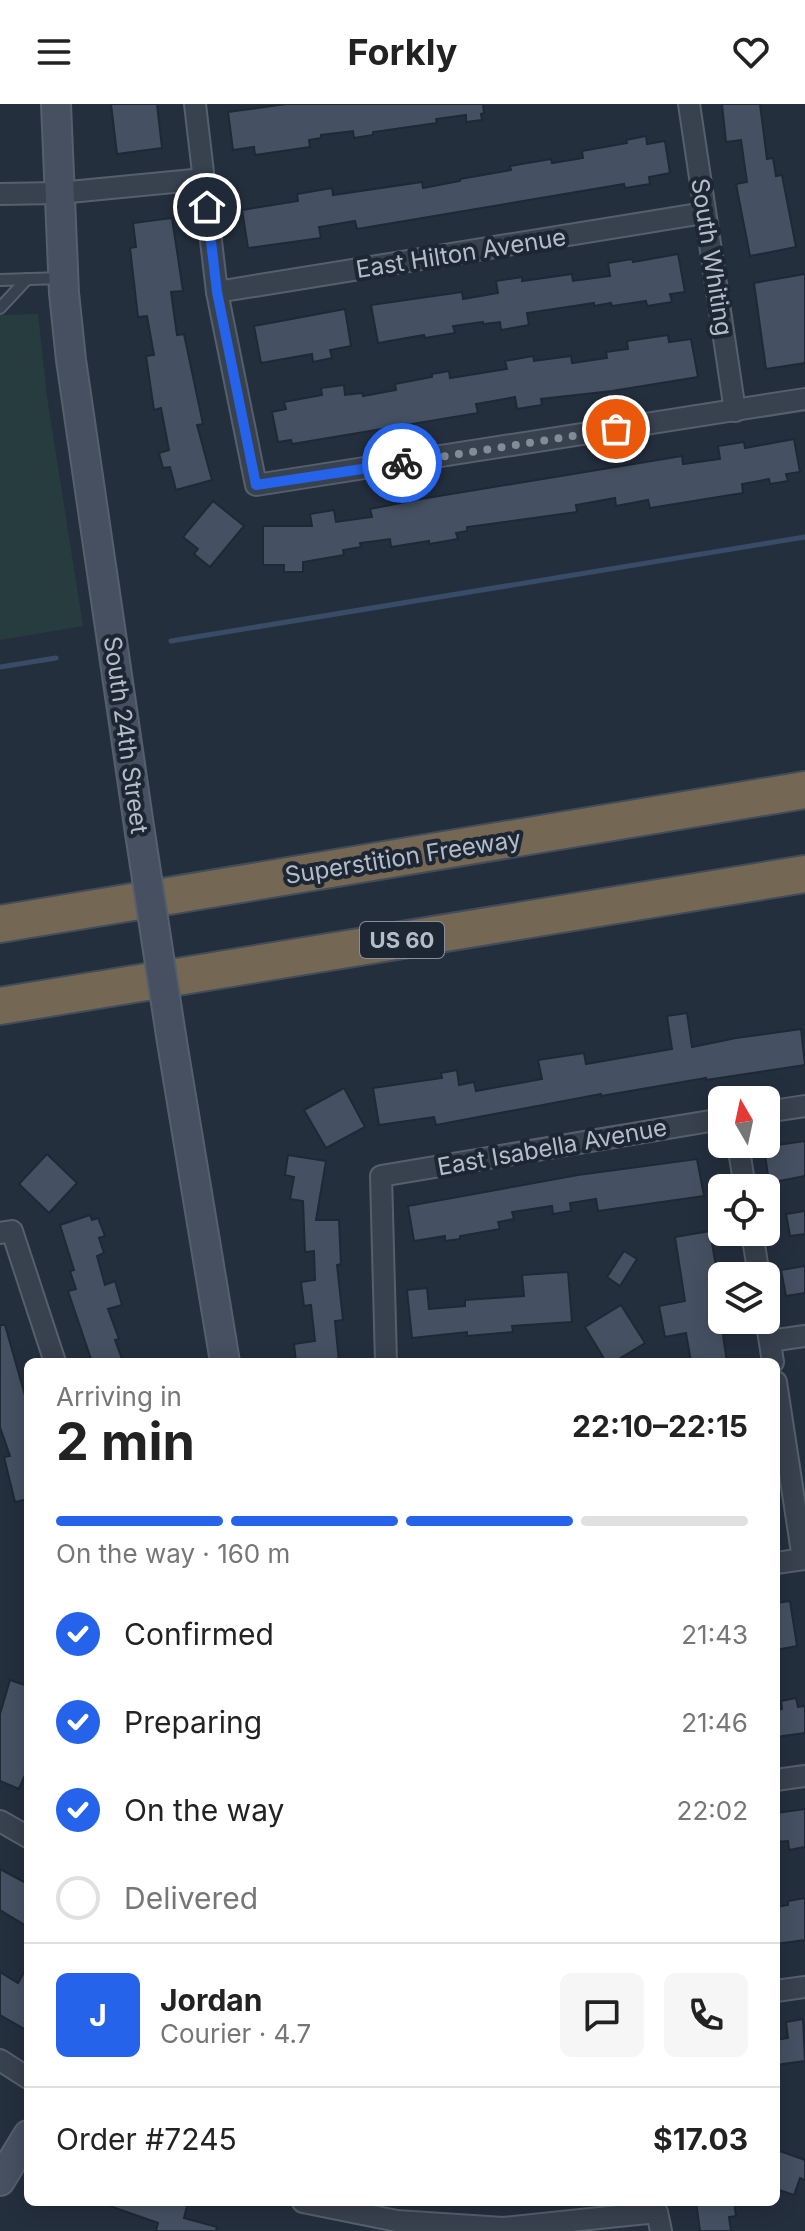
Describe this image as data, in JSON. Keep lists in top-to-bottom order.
{
  "streets": {
    "highway": ["Superstition Freeway", "US 60"],
    "street": [
      "East Hilton Avenue",
      "South Whiting",
      "South 24th Street",
      "East Isabella Avenue"
    ]
  },
  "crossings": [
    ["East Hilton Avenue", "South Whiting"]
  ],
  "north": "top",
  "page": {
    "header": "Forkly",
    "heading": ["2 min", "Arriving in", "22:10–22:15"],
    "panel": [
      "Jordan",
      "Courier · 4.7",
      "Order #7245",
      "$17.03"
    ],
    "bar": "On the way · 160 m",
    "list": [
      ["Confirmed", "21:43"],
      ["Preparing", "21:46"],
      ["On the way", "22:02"],
      "Delivered"
    ],
    "round": "J"
  }
}
